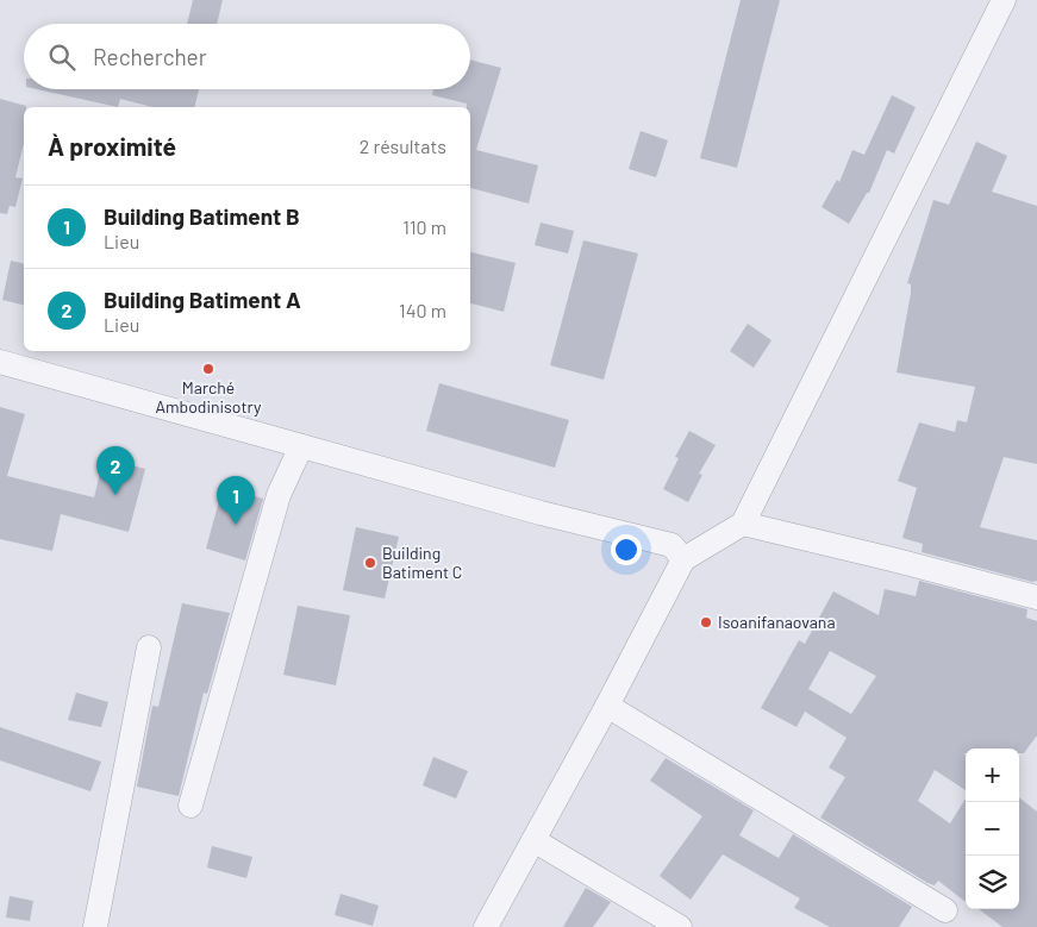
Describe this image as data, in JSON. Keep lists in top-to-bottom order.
{
  "places": ["Marché Ambodinisotry", "Building Batiment C", "Isoanifanaovana"],
  "page": {
    "search": "Rechercher",
    "heading": ["À proximité", "2 résultats"],
    "list": [
      {
        "mark": "1",
        "name": "Building Batiment B",
        "note": "Lieu",
        "value": "110 m"
      },
      {
        "mark": "2",
        "name": "Building Batiment A",
        "note": "Lieu",
        "value": "140 m"
      }
    ],
    "pins": ["2", "1"],
    "map_buttons": ["+", "−"]
  }
}
